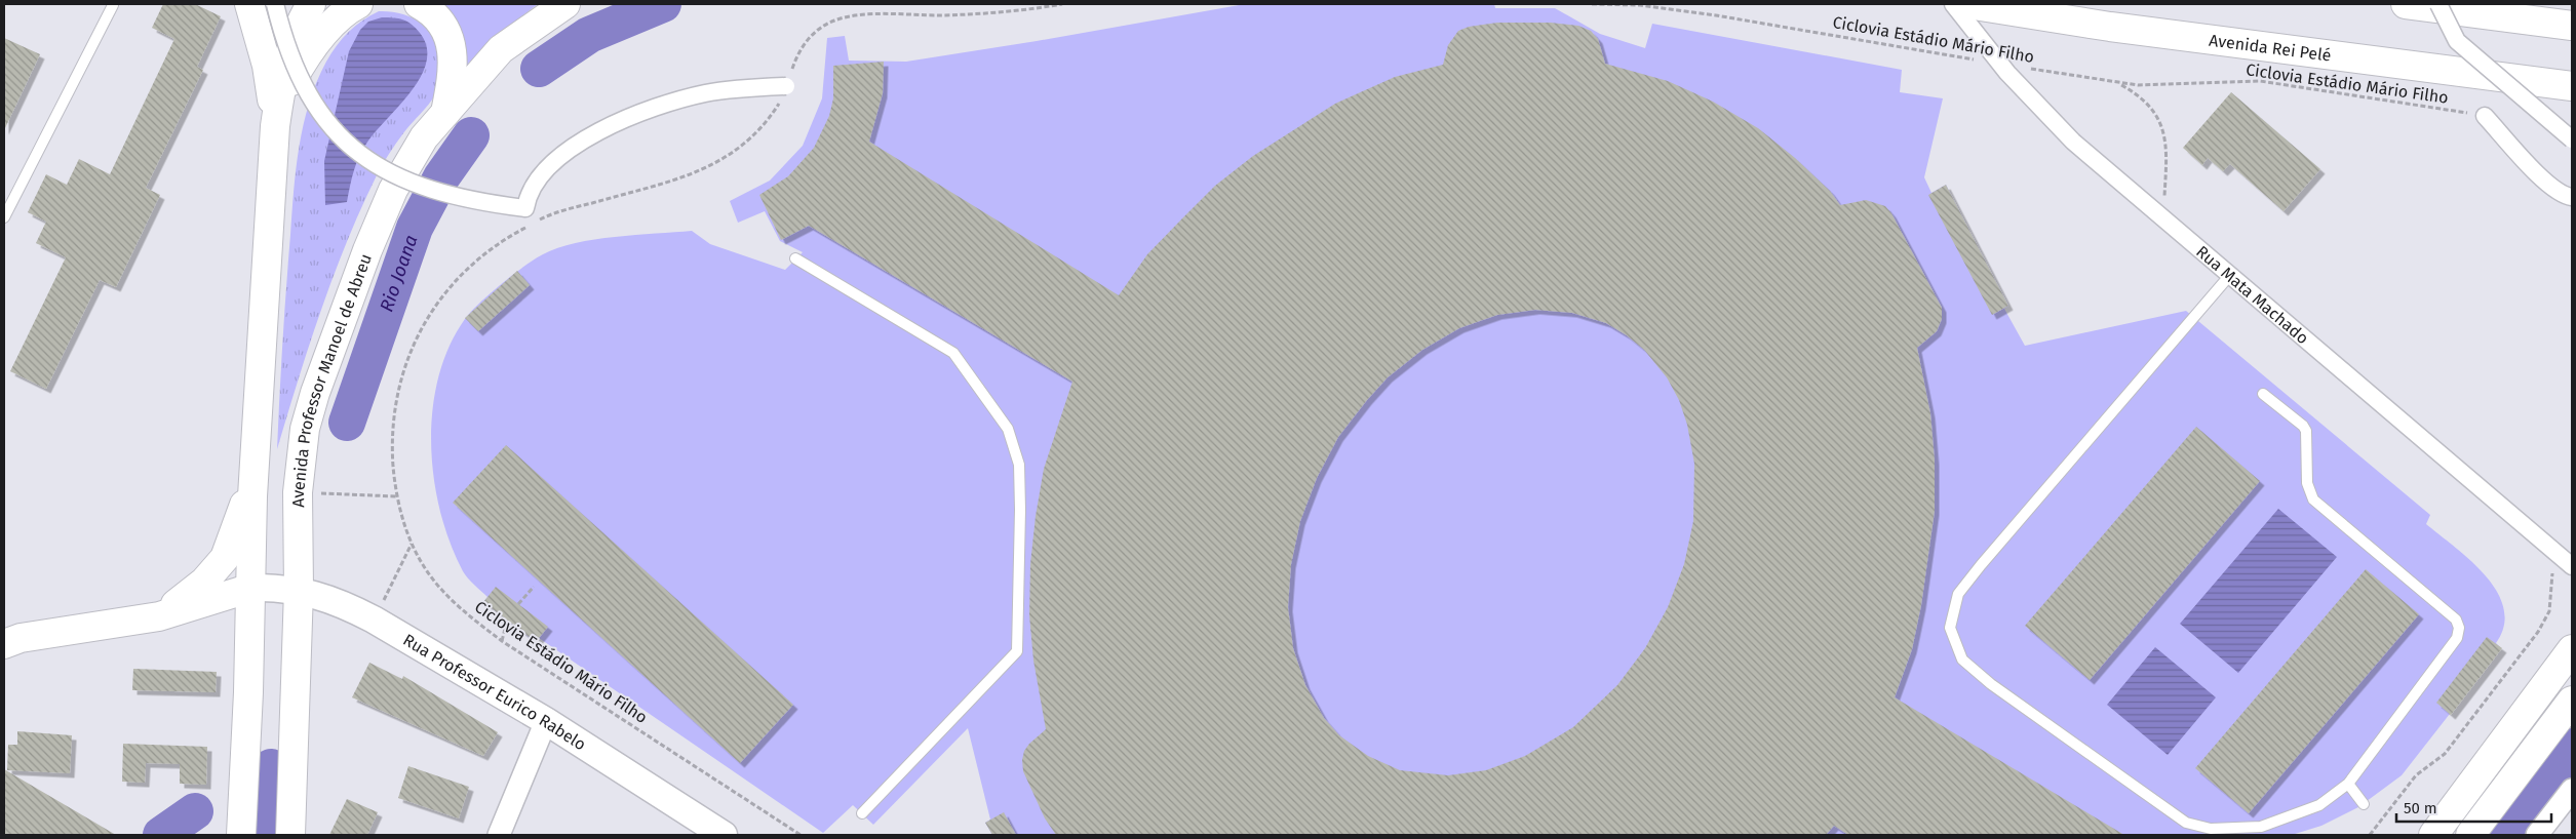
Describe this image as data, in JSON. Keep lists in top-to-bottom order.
{
  "streets": {
    "main road": ["Avenida Rei Pelé", "Avenida Professor Manoel de Abreu"],
    "street": ["Rua Mata Machado", "Rua Professor Eurico Rabelo"],
    "path": ["Ciclovia Estádio Mário Filho"]
  },
  "crossings": [
    ["Ciclovia Estádio Mário Filho", "Rua Mata Machado"],
    ["Avenida Professor Manoel de Abreu", "Rua Professor Eurico Rabelo"]
  ],
  "water": ["Rio Joana"],
  "scale_bar": "50 m"
}
